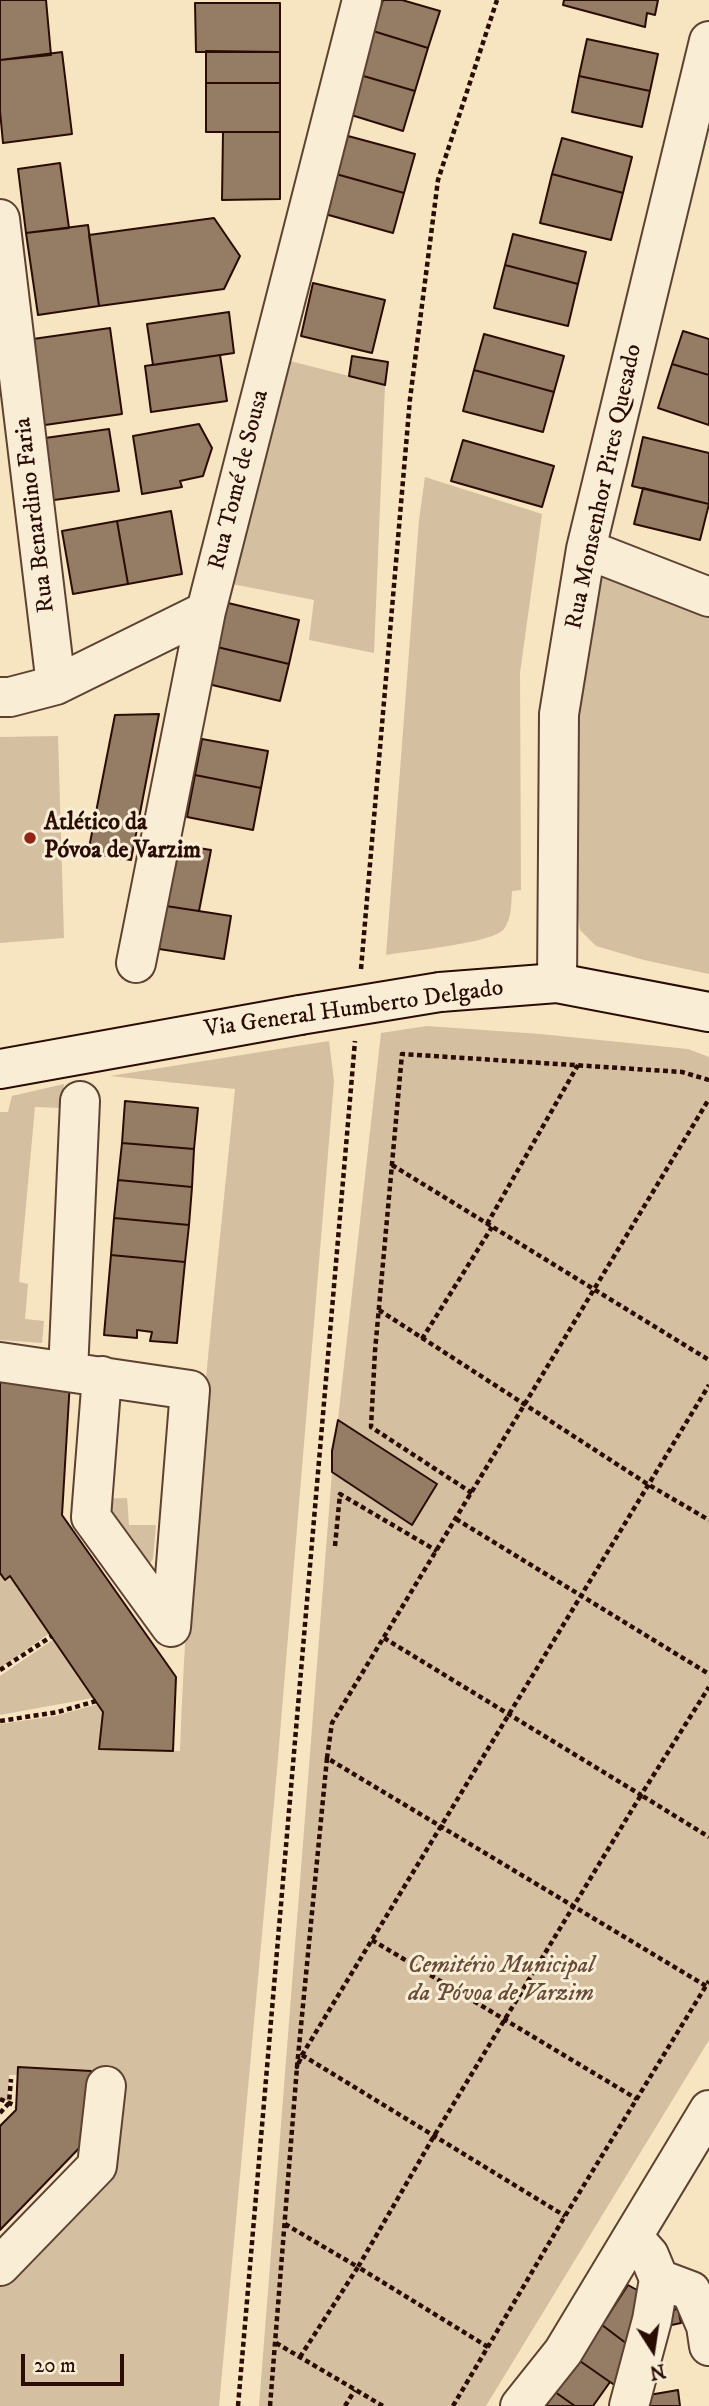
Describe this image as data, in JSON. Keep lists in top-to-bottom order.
{
  "streets": {
    "street": [
      "Rua Tomé de Sousa",
      "Rua Monsenhor Pires Quesado",
      "Rua Benardino Faria",
      "Via General Humberto Delgado"
    ]
  },
  "crossings": [
    ["Rua Monsenhor Pires Quesado", "Via General Humberto Delgado"]
  ],
  "parks": ["Cemitério Municipal da Póvoa de Varzim"],
  "places": ["Atlético da Póvoa de Varzim"],
  "scale_bar": "20 m",
  "north": "bottom"
}
